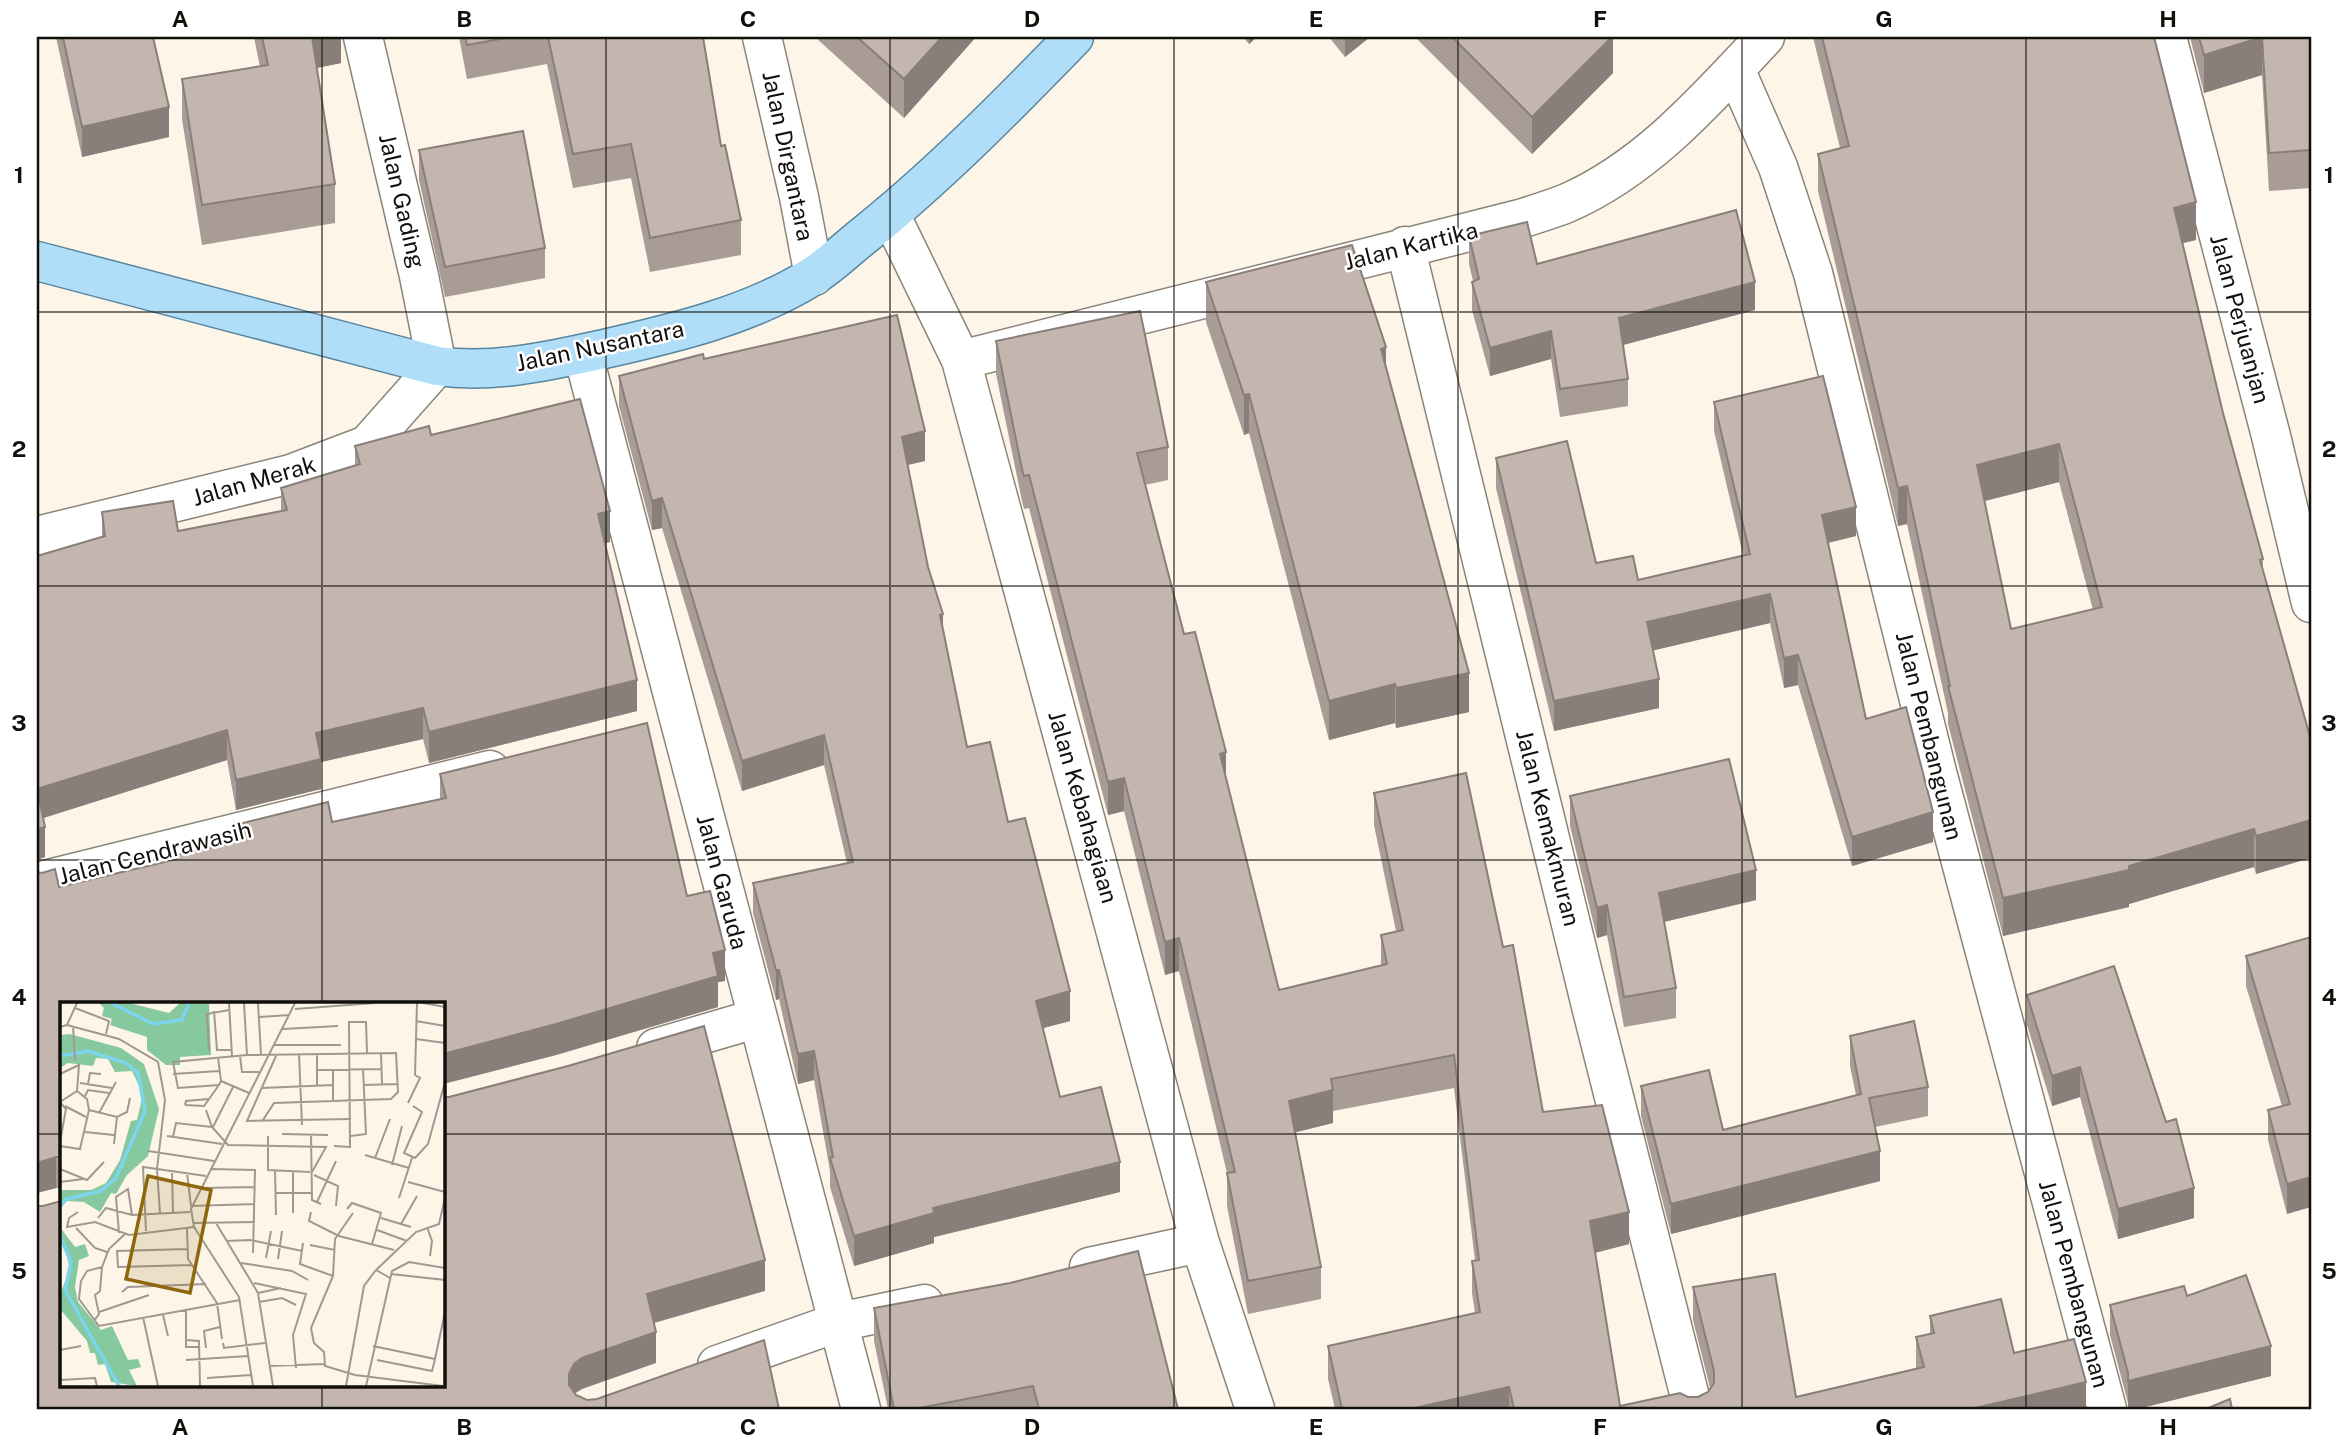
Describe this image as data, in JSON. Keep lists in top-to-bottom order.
{
  "streets": {
    "main road": ["Jalan Nusantara"],
    "street": [
      "Jalan Dirgantara",
      "Jalan Gading",
      "Jalan Kartika",
      "Jalan Perjuanjan",
      "Jalan Merak",
      "Jalan Pembangunan",
      "Jalan Kebahagiaan",
      "Jalan Kemakmuran",
      "Jalan Cendrawasih",
      "Jalan Garuda"
    ]
  },
  "crossings": [
    ["Jalan Dirgantara", "Jalan Nusantara"],
    ["Jalan Gading", "Jalan Nusantara"],
    ["Jalan Gading", "Jalan Merak"],
    ["Jalan Kartika", "Jalan Pembangunan"],
    ["Jalan Kartika", "Jalan Kebahagiaan"],
    ["Jalan Kartika", "Jalan Kemakmuran"],
    ["Jalan Nusantara", "Jalan Merak"],
    ["Jalan Nusantara", "Jalan Kebahagiaan"],
    ["Jalan Nusantara", "Jalan Garuda"]
  ],
  "grid": {
    "columns": [
      "A",
      "B",
      "C",
      "D",
      "E",
      "F",
      "G",
      "H"
    ],
    "rows": [
      "1",
      "2",
      "3",
      "4",
      "5"
    ]
  }
}
